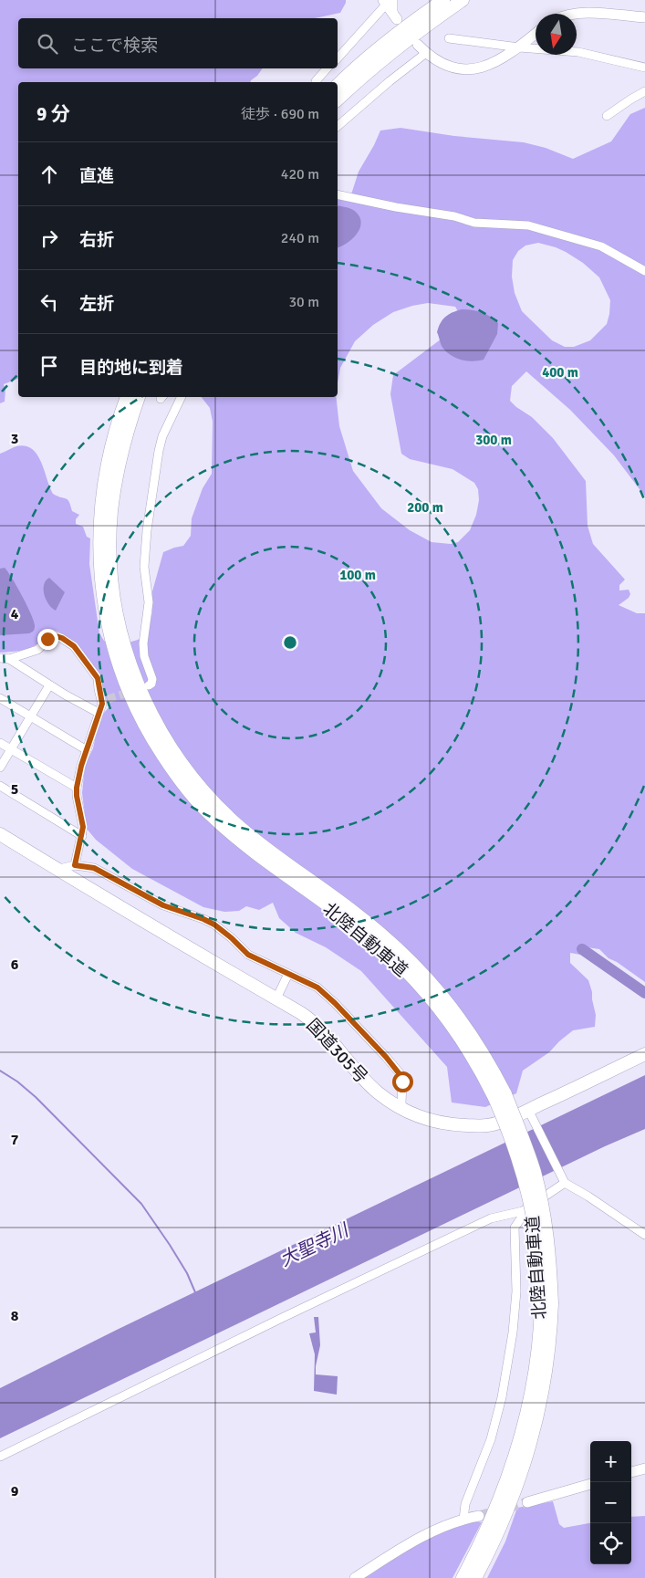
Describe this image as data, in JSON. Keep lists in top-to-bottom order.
{
  "streets": {
    "highway": ["北陸自動車道", "国道305号"]
  },
  "water": ["大聖寺川"],
  "north": "bottom",
  "page": {
    "search": "ここで検索",
    "heading": ["9 分", "徒歩 · 690 m"],
    "list": [
      ["直進", "420 m"],
      ["右折", "240 m"],
      ["左折", "30 m"],
      "目的地に到着"
    ],
    "map_buttons": ["+", "−"]
  },
  "grid": {
    "rows": [
      "3",
      "4",
      "5",
      "6",
      "7",
      "8",
      "9"
    ]
  },
  "rings": [
    "400 m",
    "300 m",
    "200 m",
    "100 m"
  ]
}
